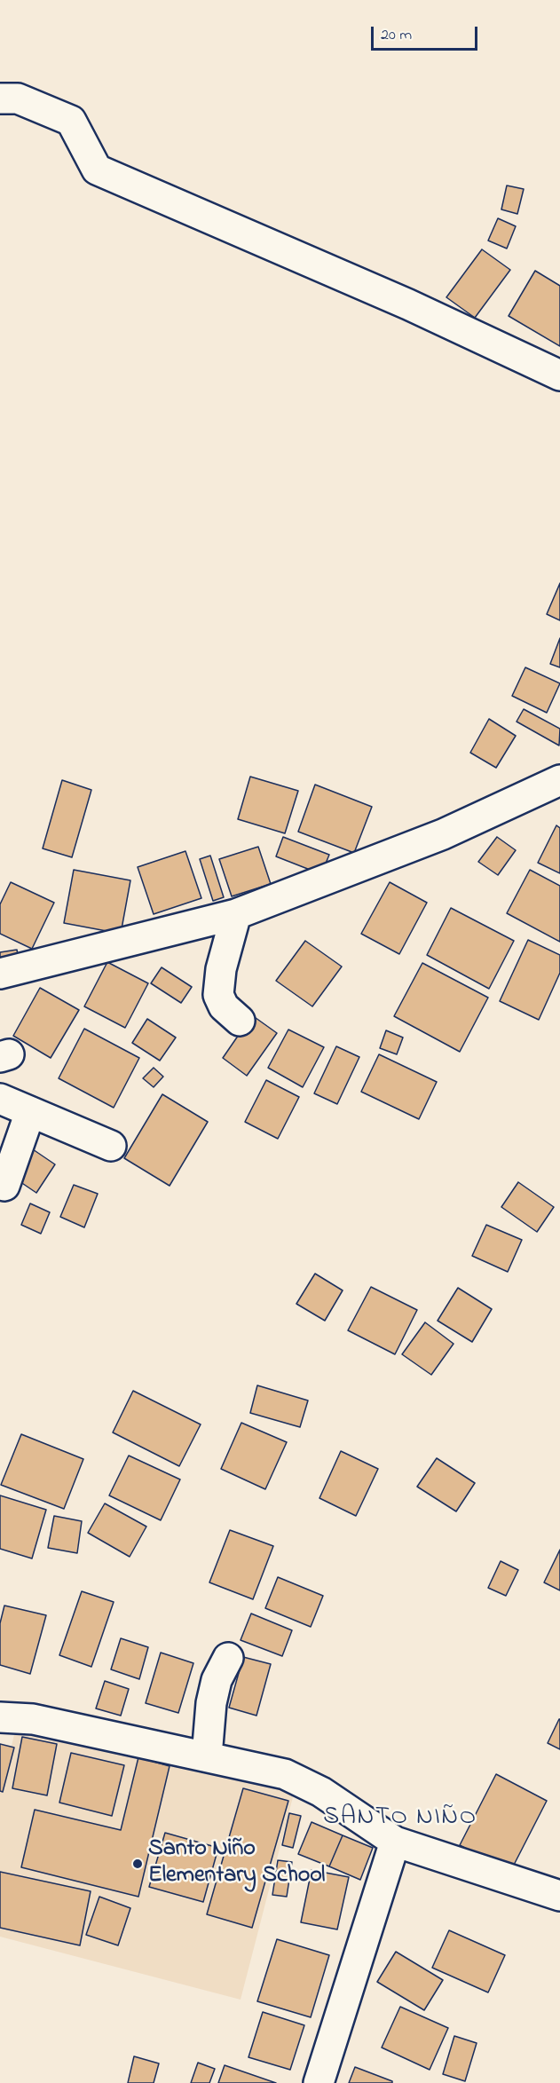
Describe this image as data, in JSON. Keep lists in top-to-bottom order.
{
  "districts": ["SANTO NIÑO"],
  "places": ["Santo Niño Elementary School"],
  "scale_bar": "20 m"
}
